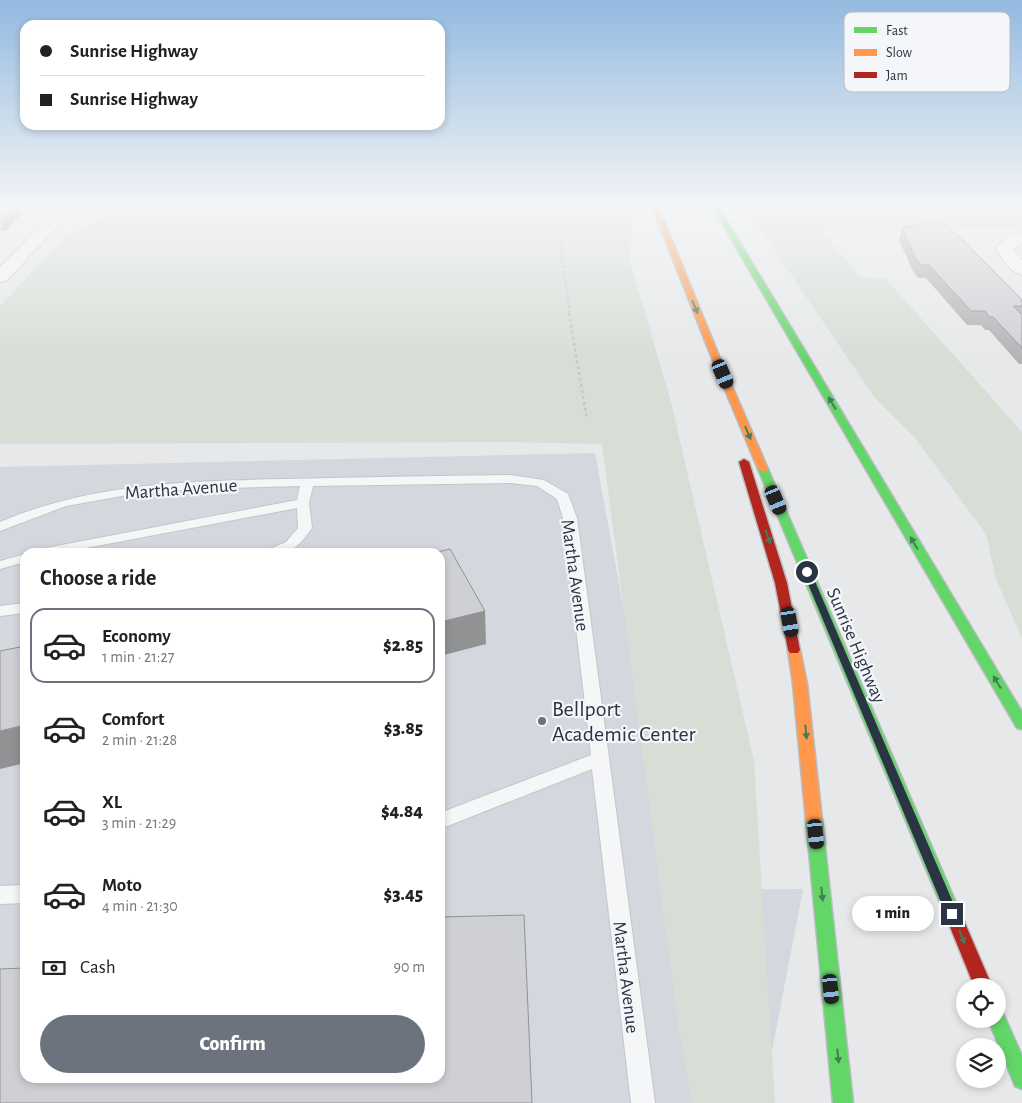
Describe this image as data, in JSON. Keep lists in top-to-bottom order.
{
  "streets": {
    "highway": ["Sunrise Highway"],
    "lane": ["Martha Avenue"]
  },
  "places": ["Bellport Academic Center"],
  "legend": ["Fast", "Slow", "Jam"],
  "page": {
    "banner": ["Sunrise Highway", "Sunrise Highway"],
    "heading": "Choose a ride",
    "list": [
      {
        "name": "Economy",
        "note": "1 min · 21:27",
        "value": "$2.85"
      },
      {
        "name": "Comfort",
        "note": "2 min · 21:28",
        "value": "$3.85"
      },
      {
        "name": "XL",
        "note": "3 min · 21:29",
        "value": "$4.84"
      },
      {
        "name": "Moto",
        "note": "4 min · 21:30",
        "value": "$3.45"
      }
    ],
    "bubble": "1 min",
    "pay": ["Cash", "90 m"],
    "buttons": "Confirm"
  }
}
